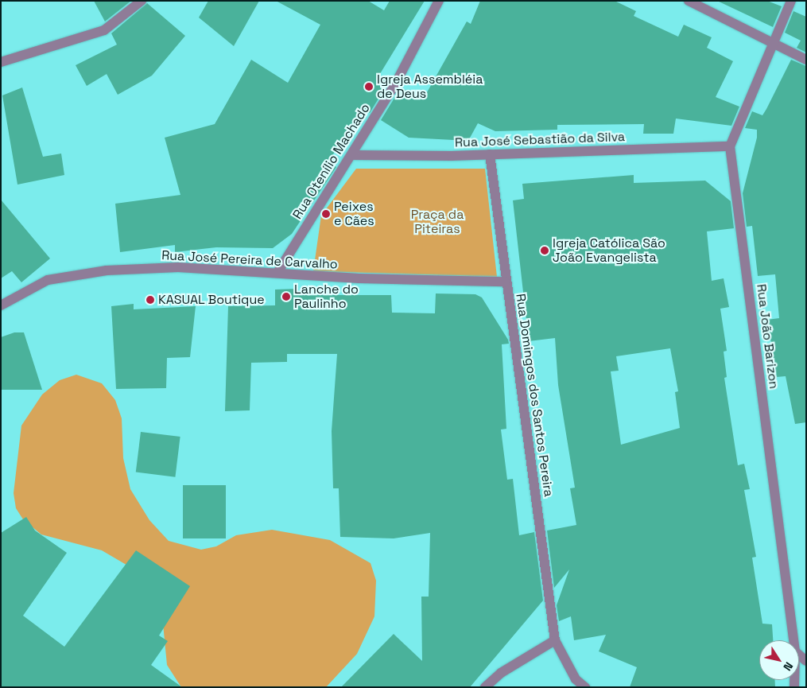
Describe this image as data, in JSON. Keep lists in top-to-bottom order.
{
  "streets": {
    "street": [
      "Rua José Sebastião da Silva",
      "Rua Otenílio Machado",
      "Rua José Pereira de Carvalho",
      "Rua João Barizon",
      "Rua Domingos dos Santos Pereira"
    ]
  },
  "crossings": [
    ["Rua José Sebastião da Silva", "Rua Otenílio Machado"],
    ["Rua José Sebastião da Silva", "Rua João Barizon"],
    ["Rua José Sebastião da Silva", "Rua Domingos dos Santos Pereira"],
    ["Rua Otenílio Machado", "Rua José Pereira de Carvalho"],
    ["Rua José Pereira de Carvalho", "Rua Domingos dos Santos Pereira"]
  ],
  "parks": ["Praça da Piteiras"],
  "places": [
    "Igreja Assembléia de Deus",
    "Peixes e Cães",
    "Igreja Católica São João Evangelista",
    "Lanche do Paulinho",
    "KASUAL Boutique"
  ],
  "north": "bottom right"
}
